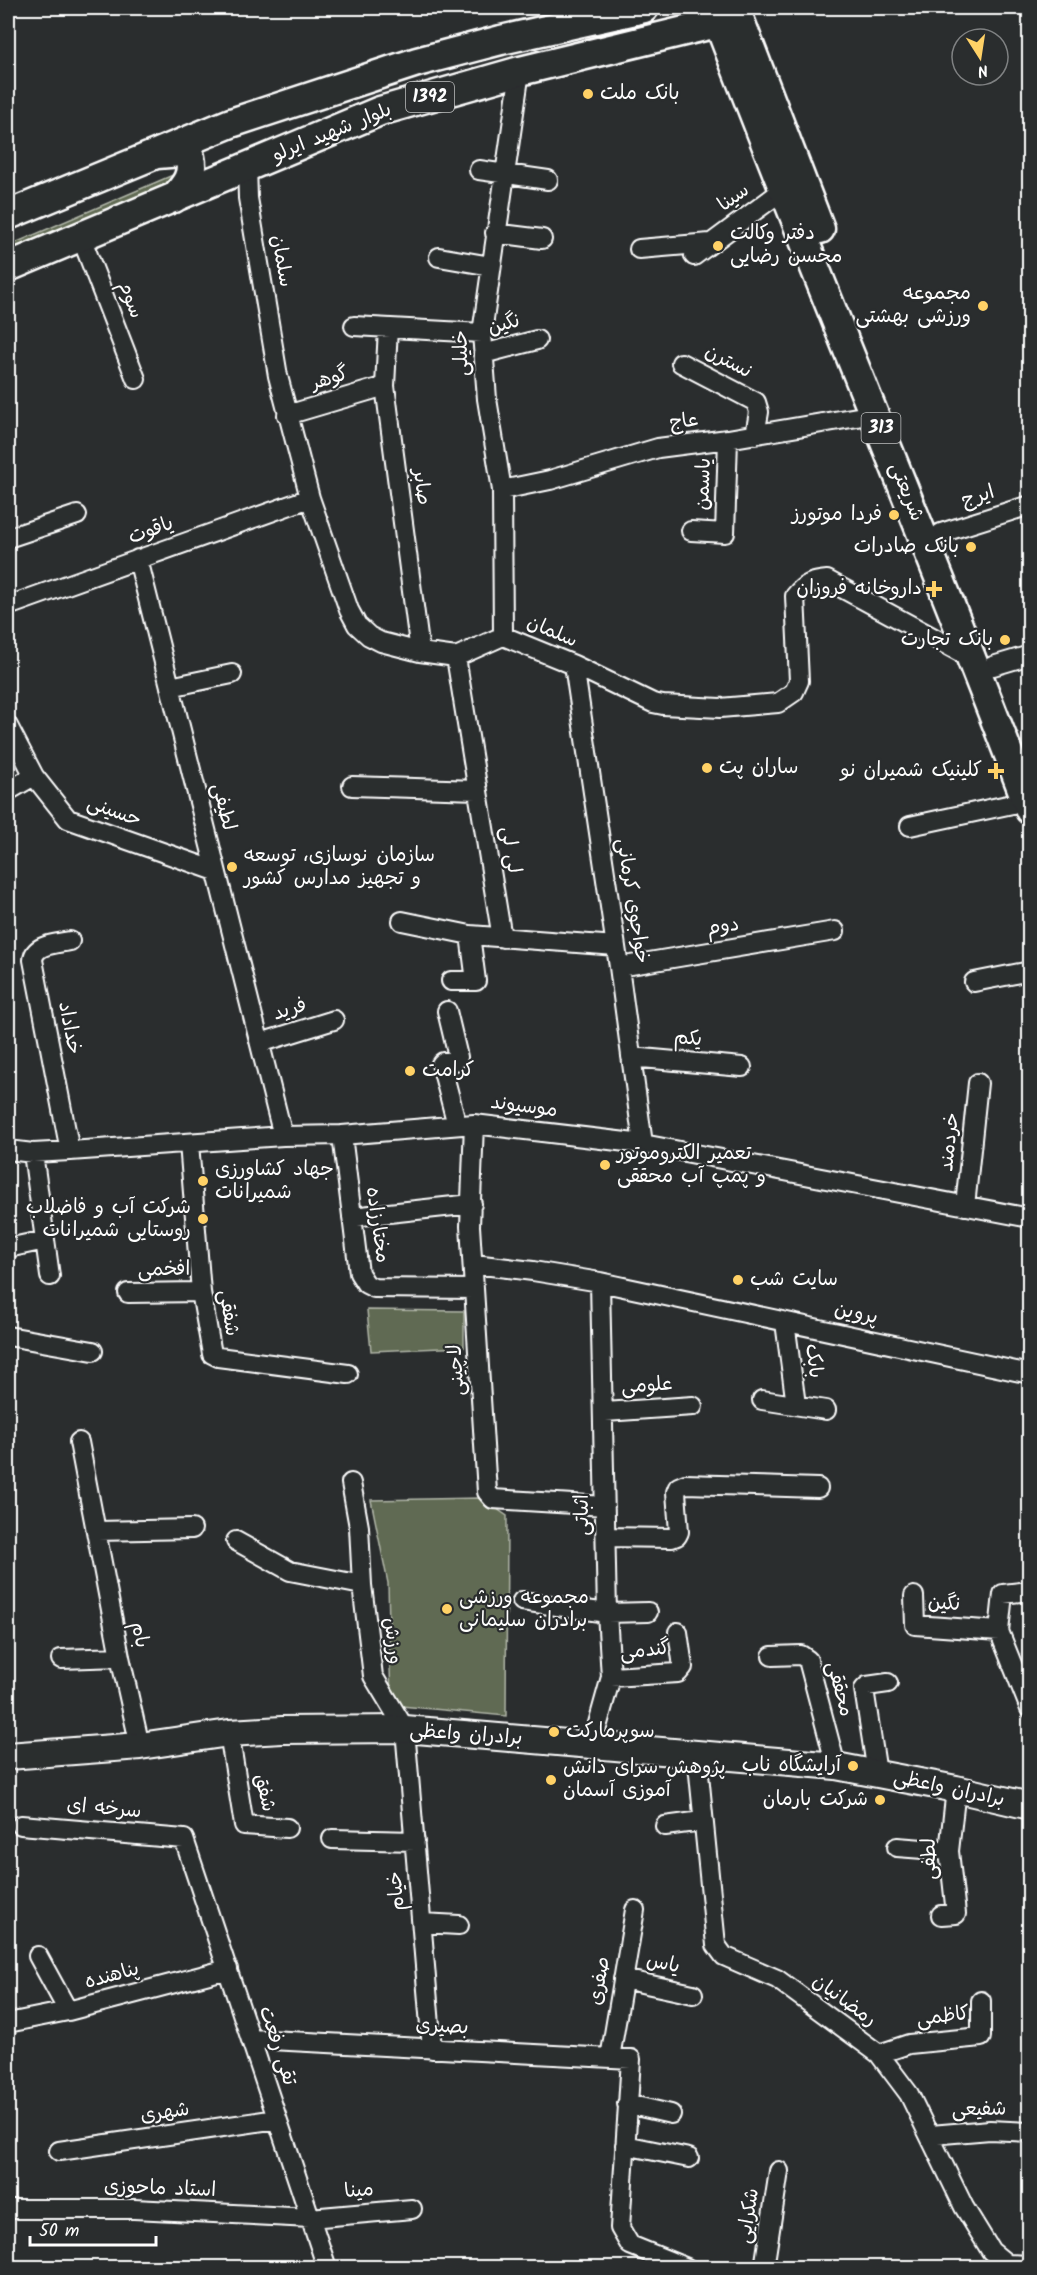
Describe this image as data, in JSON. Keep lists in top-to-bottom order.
{
  "streets": {
    "main road": [
      "1392",
      "بلوار شهید ایرلو",
      "313",
      "شریعتی",
      "برادران واعظی"
    ],
    "street": [
      "سینا",
      "سلمان",
      "سوم",
      "نگین",
      "خلیلی",
      "نسترن",
      "گوهر",
      "عاج",
      "یاسمن",
      "صابر",
      "ایرج",
      "یاقوت",
      "لطیفی",
      "حسینی",
      "لی لی",
      "خواجوی کرمانی",
      "دوم",
      "فرید",
      "خداداد",
      "یکم",
      "موسیوند",
      "خردمند",
      "مختارزاده",
      "افخمی",
      "شفقی",
      "پروین",
      "بابک",
      "لاچینی",
      "علومی",
      "اثباتی",
      "بام",
      "ورزش",
      "گندمی",
      "محققی",
      "شفق",
      "سرخه ای",
      "لطفی",
      "خیام",
      "یاس",
      "پناهنده",
      "صفری",
      "رمضانیان",
      "کاظمی",
      "بصیری",
      "تقی رفعت",
      "شفیعی",
      "شهری",
      "استاد ماحوزی",
      "مینا",
      "شکرایی"
    ]
  },
  "crossings": [
    ["بلوار شهید ایرلو", "سلمان"],
    ["بلوار شهید ایرلو", "سوم"],
    ["بلوار شهید ایرلو", "خلیلی"],
    ["بلوار شهید ایرلو", "شریعتی"],
    ["سینا", "شریعتی"],
    ["سلمان", "خلیلی"],
    ["سلمان", "گوهر"],
    ["سلمان", "صابر"],
    ["سلمان", "شریعتی"],
    ["سلمان", "یاقوت"],
    ["سلمان", "لی لی"],
    ["سلمان", "خواجوی کرمانی"],
    ["نگین", "خلیلی"],
    ["خلیلی", "عاج"],
    ["نسترن", "عاج"],
    ["گوهر", "صابر"],
    ["عاج", "یاسمن"],
    ["عاج", "شریعتی"],
    ["شریعتی", "ایرج"],
    ["یاقوت", "لطیفی"],
    ["لطیفی", "حسینی"],
    ["لطیفی", "فرید"],
    ["لطیفی", "موسیوند"],
    ["خواجوی کرمانی", "دوم"],
    ["خواجوی کرمانی", "یکم"],
    ["خواجوی کرمانی", "موسیوند"],
    ["خداداد", "موسیوند"],
    ["موسیوند", "خردمند"],
    ["موسیوند", "مختارزاده"],
    ["موسیوند", "شفقی"],
    ["موسیوند", "لاچینی"],
    ["مختارزاده", "لاچینی"],
    ["افخمی", "شفقی"],
    ["پروین", "بابک"],
    ["پروین", "لاچینی"],
    ["پروین", "اثباتی"],
    ["لاچینی", "اثباتی"],
    ["علومی", "اثباتی"],
    ["اثباتی", "گندمی"],
    ["اثباتی", "برادران واعظی"],
    ["بام", "برادران واعظی"],
    ["ورزش", "برادران واعظی"],
    ["ورزش", "خیام"],
    ["محققی", "برادران واعظی"],
    ["برادران واعظی", "شفق"],
    ["برادران واعظی", "لطفی"],
    ["برادران واعظی", "خیام"],
    ["برادران واعظی", "رمضانیان"],
    ["سرخه ای", "تقی رفعت"],
    ["خیام", "بصیری"],
    ["یاس", "صفری"],
    ["پناهنده", "تقی رفعت"],
    ["صفری", "بصیری"],
    ["رمضانیان", "کاظمی"],
    ["رمضانیان", "شفیعی"],
    ["بصیری", "تقی رفعت"],
    ["تقی رفعت", "شهری"],
    ["تقی رفعت", "استاد ماحوزی"],
    ["تقی رفعت", "مینا"],
    ["استاد ماحوزی", "مینا"]
  ],
  "places": {
    "other": [
      "بانک ملت",
      "دفتر وکالت محسن رضایی",
      "مجموعه ورزشی بهشتی",
      "فردا موتورز",
      "بانک صادرات",
      "بانک تجارت",
      "ساران پت",
      "سازمان نوسازی، توسعه و تجهیز مدارس کشور",
      "کرامت",
      "تعمیر الکتروموتور و پمپ آب محققی",
      "جهاد کشاورزی شمیرانات",
      "شرکت آب و فاضلاب روستایی شمیرانات",
      "سایت شب",
      "مجموعه ورزشی برادران سلیمانی",
      "سوپرمارکت",
      "آرایشگاه ناب",
      "پژوهش سرای دانش آموزی آسمان",
      "شرکت بارمان"
    ],
    "health": ["داروخانه فروزان", "کلینیک شمیران نو"]
  },
  "scale_bar": "50 m",
  "north": "bottom"
}
